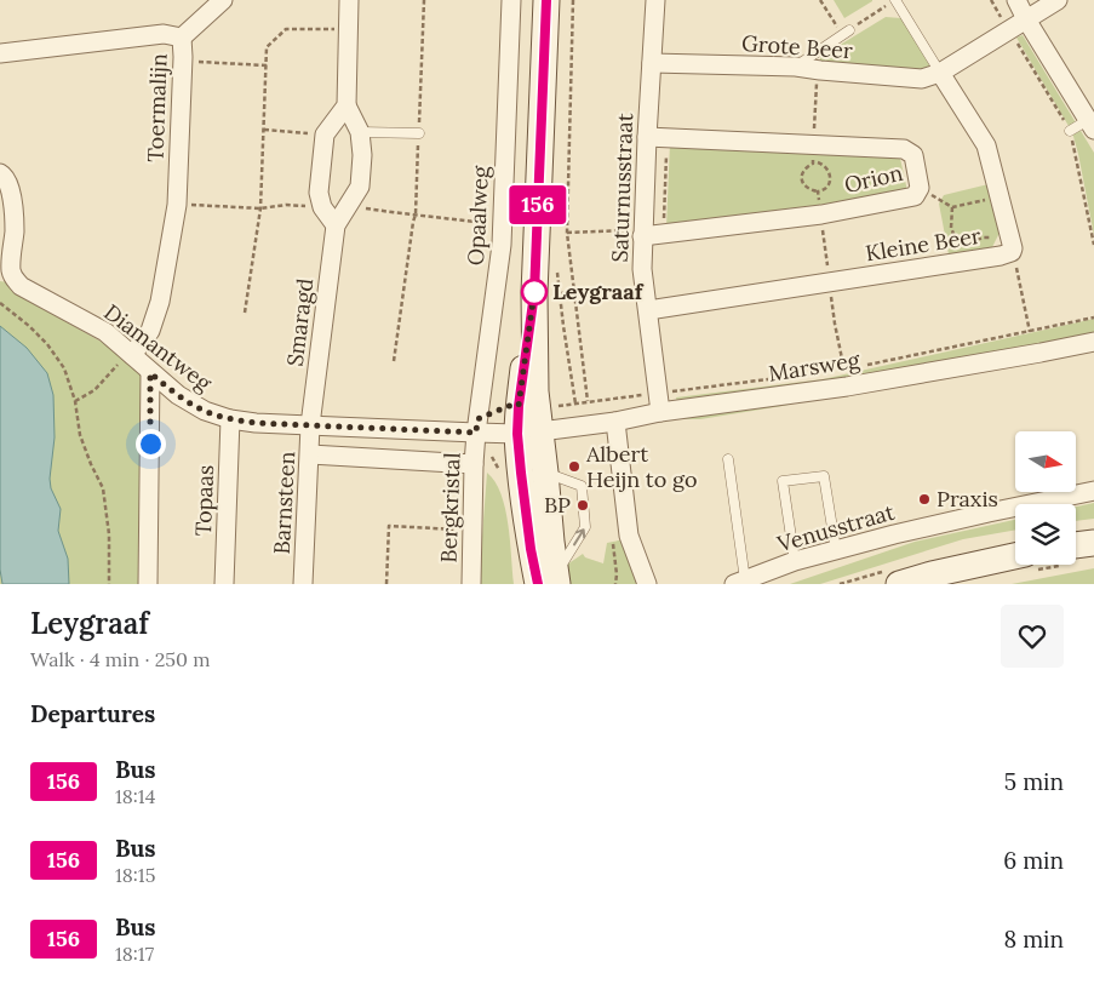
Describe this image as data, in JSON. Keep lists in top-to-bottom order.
{
  "streets": {
    "street": [
      "Grote Beer",
      "Toermalijn",
      "Orion",
      "Saturnusstraat",
      "Opaalweg",
      "Kleine Beer",
      "Smaragd",
      "Diamantweg",
      "Marsweg",
      "Topaas",
      "Barnsteen",
      "Bergkristal",
      "Venusstraat"
    ]
  },
  "crossings": [
    ["Grote Beer", "Saturnusstraat"],
    ["Grote Beer", "Kleine Beer"],
    ["Toermalijn", "Diamantweg"],
    ["Orion", "Saturnusstraat"],
    ["Saturnusstraat", "Kleine Beer"],
    ["Saturnusstraat", "Marsweg"],
    ["Opaalweg", "Diamantweg"],
    ["Opaalweg", "Bergkristal"],
    ["Smaragd", "Diamantweg"],
    ["Smaragd", "Barnsteen"],
    ["Diamantweg", "Marsweg"],
    ["Diamantweg", "Topaas"],
    ["Diamantweg", "Barnsteen"],
    ["Diamantweg", "Bergkristal"]
  ],
  "places": [
    "Leygraaf",
    "Albert Heijn to go",
    "Praxis",
    "BP"
  ],
  "lines": ["bus line 156"],
  "north": "right",
  "page": {
    "on_map": "156",
    "heading": [
      ["Leygraaf", "Walk · 4 min · 250 m"],
      "Departures"
    ],
    "list": [
      {
        "mark": "156",
        "name": "Bus",
        "note": "18:14",
        "value": "5 min"
      },
      {
        "mark": "156",
        "name": "Bus",
        "note": "18:15",
        "value": "6 min"
      },
      {
        "mark": "156",
        "name": "Bus",
        "note": "18:17",
        "value": "8 min"
      }
    ]
  }
}
